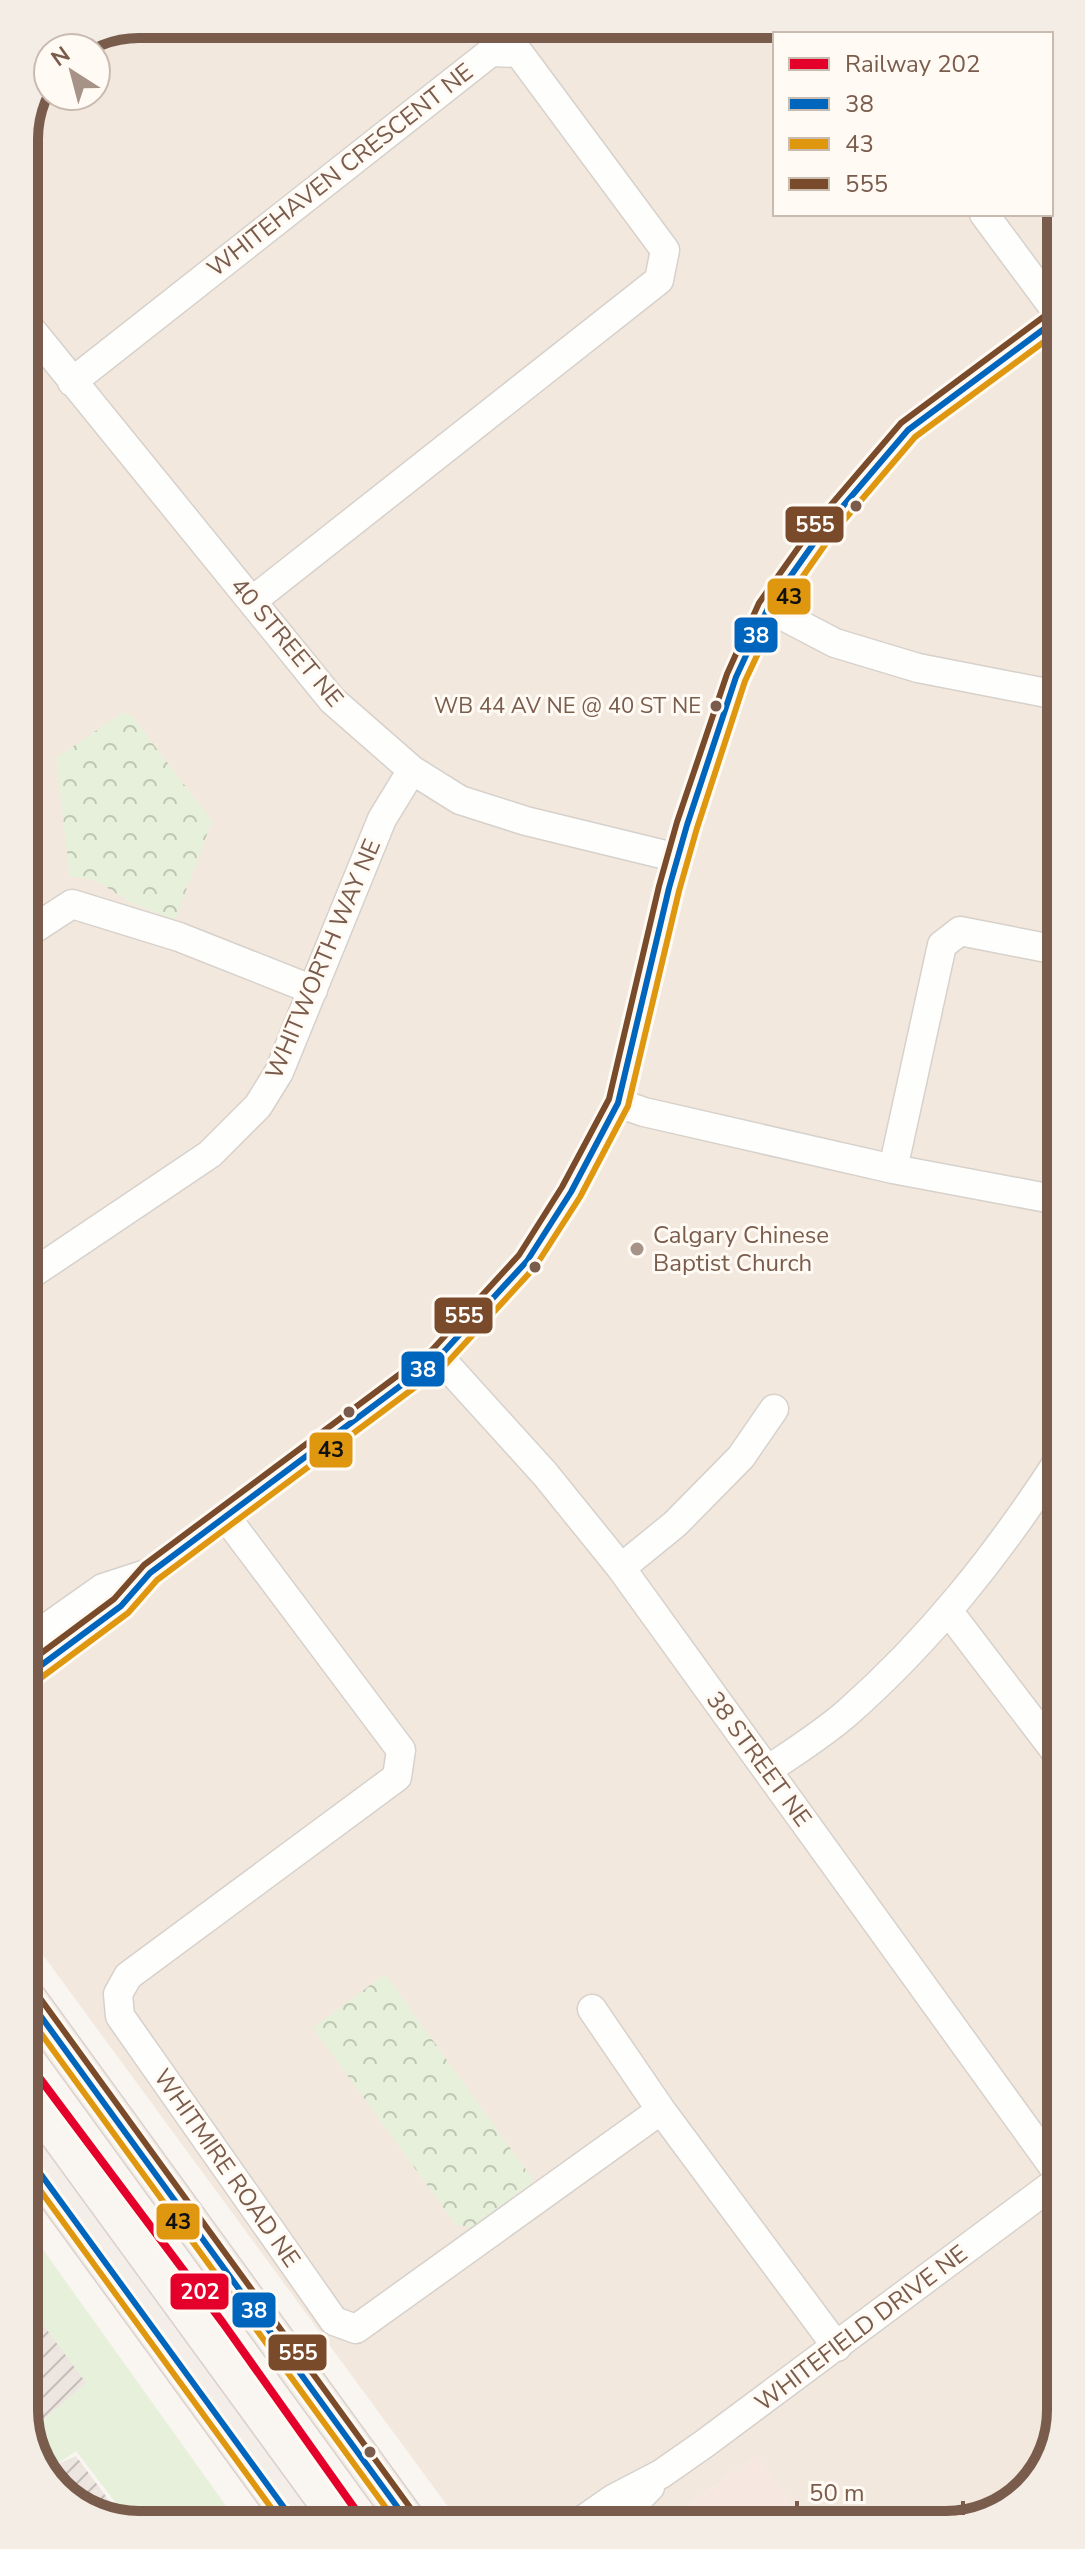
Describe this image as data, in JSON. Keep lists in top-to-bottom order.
{
  "streets": {
    "street": [
      "WHITEHAVEN CRESCENT NE",
      "40 STREET NE",
      "WHITWORTH WAY NE",
      "38 STREET NE",
      "WHITMIRE ROAD NE",
      "WHITEFIELD DRIVE NE"
    ]
  },
  "crossings": [
    ["WHITEHAVEN CRESCENT NE", "40 STREET NE"],
    ["40 STREET NE", "WHITWORTH WAY NE"]
  ],
  "places": ["WB 44 AV NE @ 40 ST NE", "Calgary Chinese Baptist Church"],
  "lines": [
    "transit line 555",
    "transit line 38",
    "transit line 43",
    "rail line 202"
  ],
  "legend": [
    "Railway 202",
    "38",
    "43",
    "555"
  ],
  "scale_bar": "50 m",
  "north": "top left"
}
